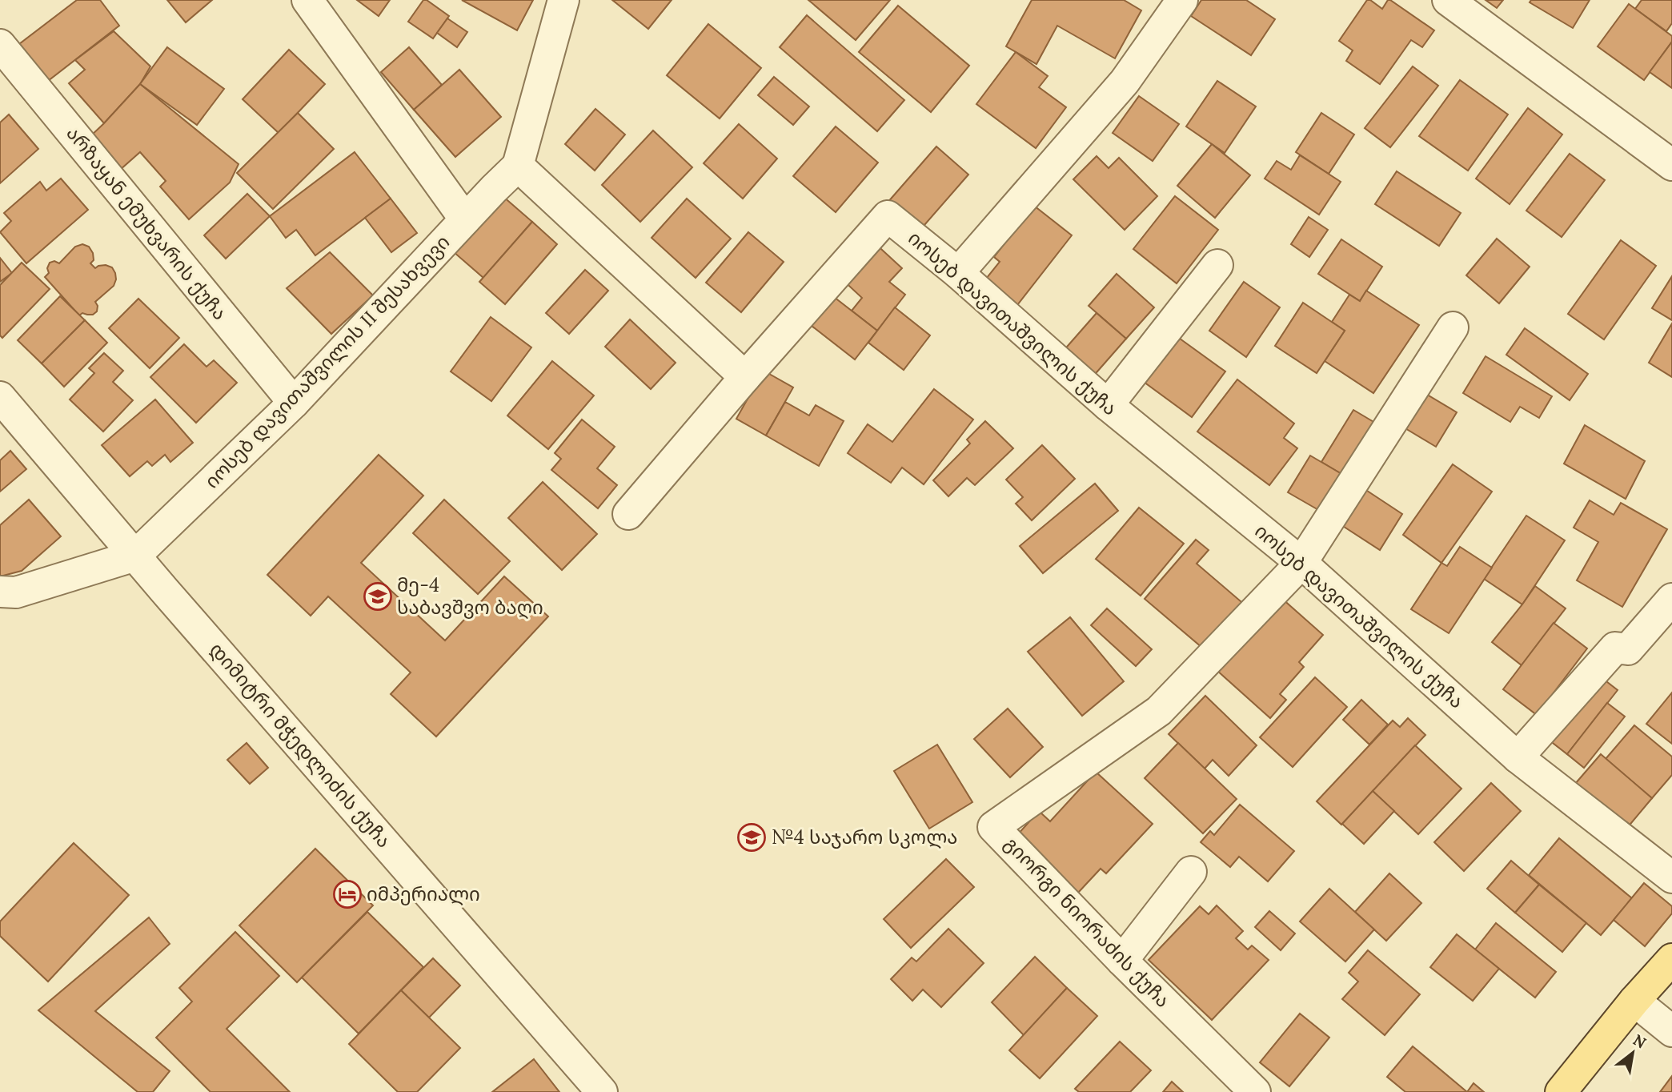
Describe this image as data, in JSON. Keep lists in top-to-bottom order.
{
  "streets": {
    "street": [
      "არზაყან ემუხვარის ქუჩა",
      "იოსებ დავითაშვილის ქუჩა",
      "იოსებ დავითაშვილის II შესახვევი",
      "დიმიტრი მჭედლიძის ქუჩა",
      "გიორგი ნიორაძის ქუჩა"
    ]
  },
  "crossings": [
    ["არზაყან ემუხვარის ქუჩა", "იოსებ დავითაშვილის II შესახვევი"],
    ["იოსებ დავითაშვილის ქუჩა", "გიორგი ნიორაძის ქუჩა"],
    ["იოსებ დავითაშვილის II შესახვევი", "დიმიტრი მჭედლიძის ქუჩა"]
  ],
  "places": {
    "school or university": ["მე-4 საბავშვო ბაღი", "№4 საჯარო სკოლა"],
    "hotel": ["იმპერიალი"]
  },
  "north": "top right"
}
